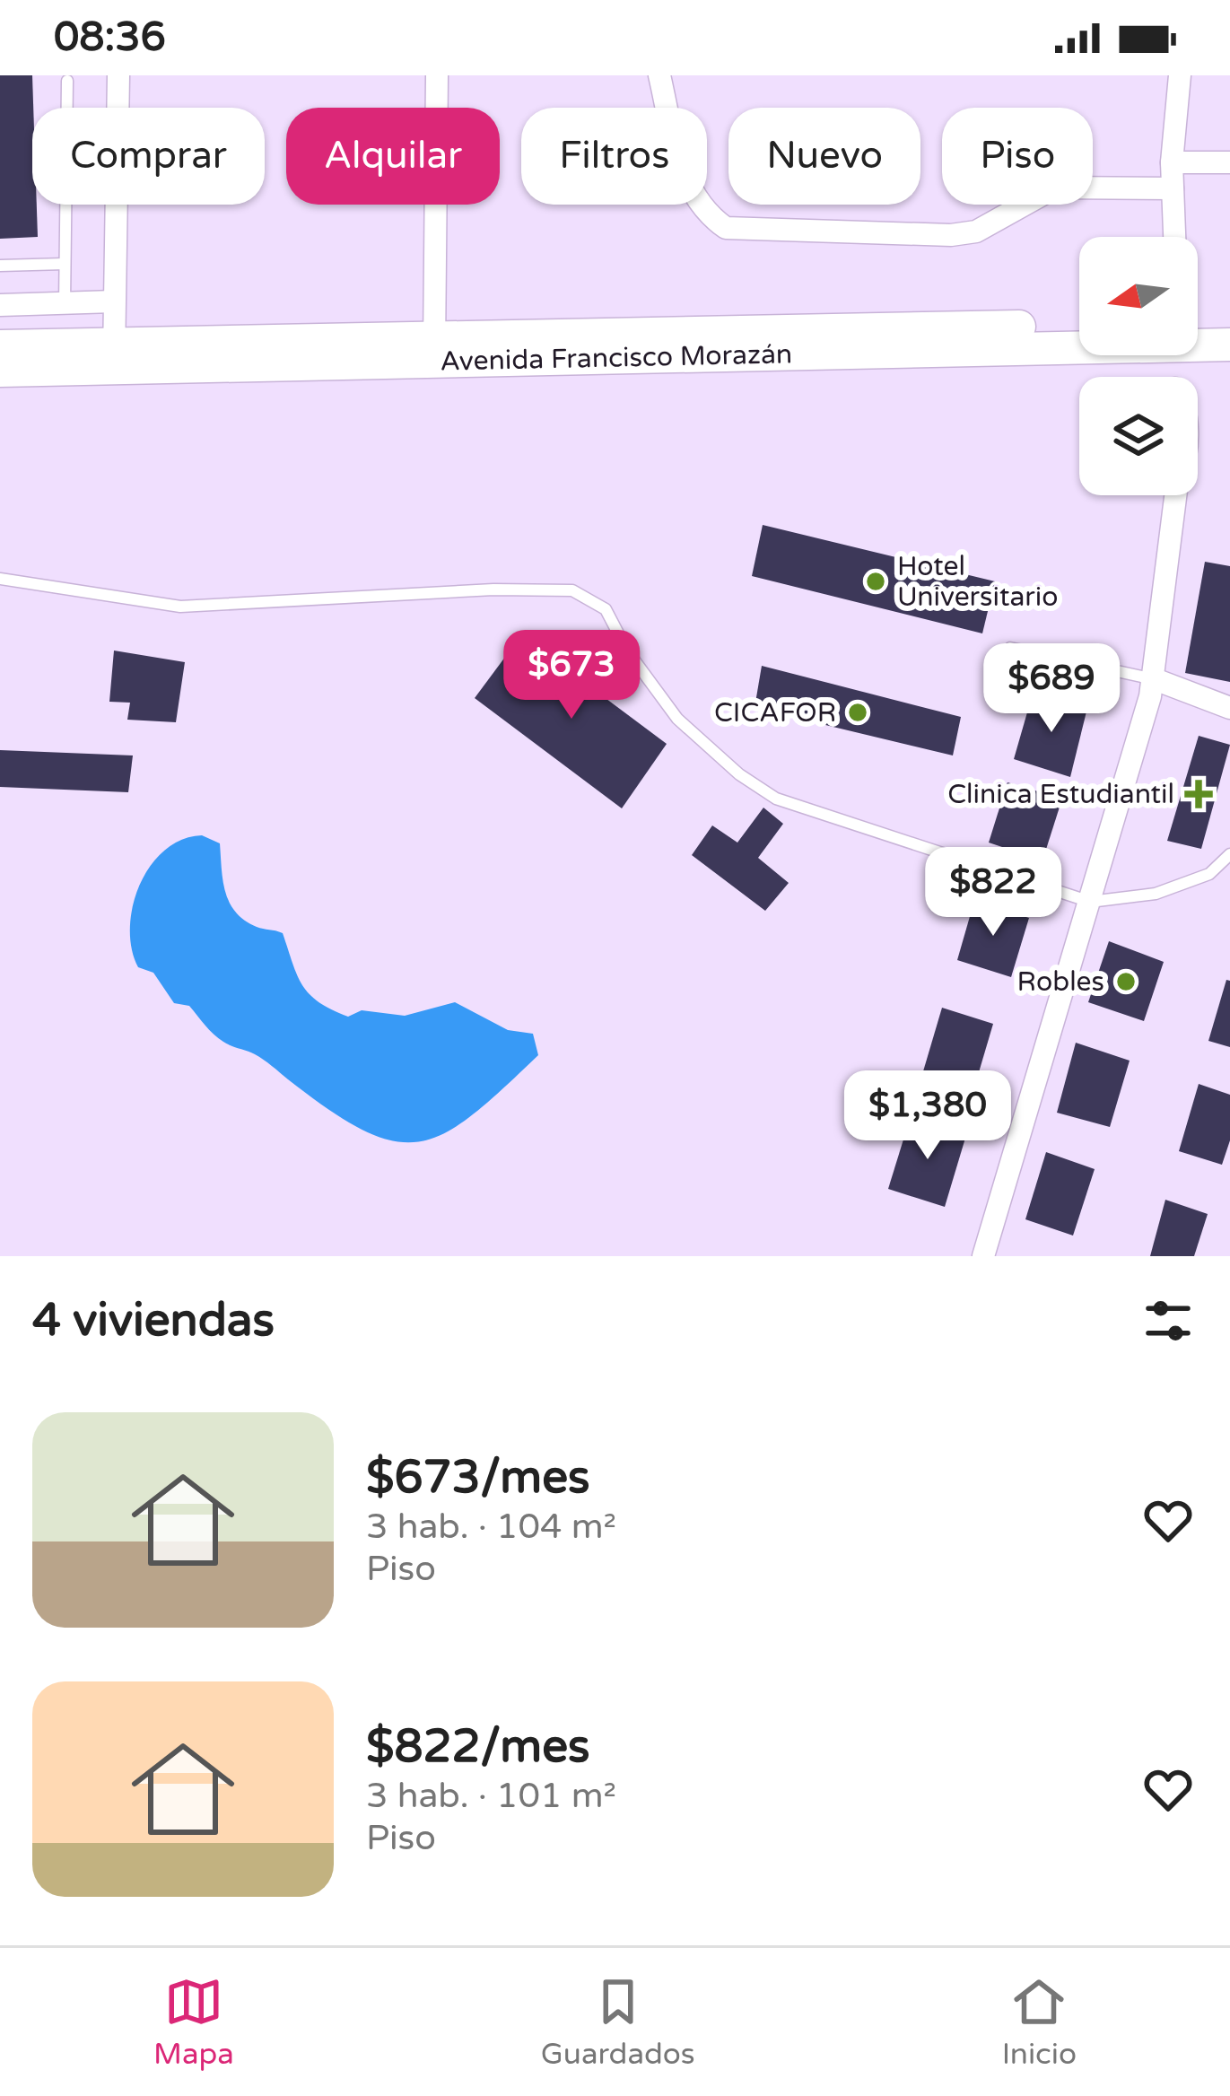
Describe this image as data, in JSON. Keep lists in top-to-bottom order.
{
  "streets": {
    "main road": ["Avenida Francisco Morazán"]
  },
  "places": {
    "other": ["Hotel Universitario", "CICAFOR", "Robles"],
    "health": ["Clinica Estudiantil"]
  },
  "north": "left",
  "page": {
    "status": "08:36",
    "chip": [
      "Comprar",
      "Alquilar",
      "Filtros",
      "Nuevo",
      "Piso"
    ],
    "price": [
      "$673",
      "$689",
      "$822",
      "$1,380"
    ],
    "heading": "4 viviendas",
    "list": [
      {
        "name": "$673/mes",
        "note": "3 hab. · 104 m² · Piso"
      },
      {
        "name": "$822/mes",
        "note": "3 hab. · 101 m² · Piso"
      }
    ],
    "tabs": ["Mapa", "Guardados", "Inicio"]
  }
}
